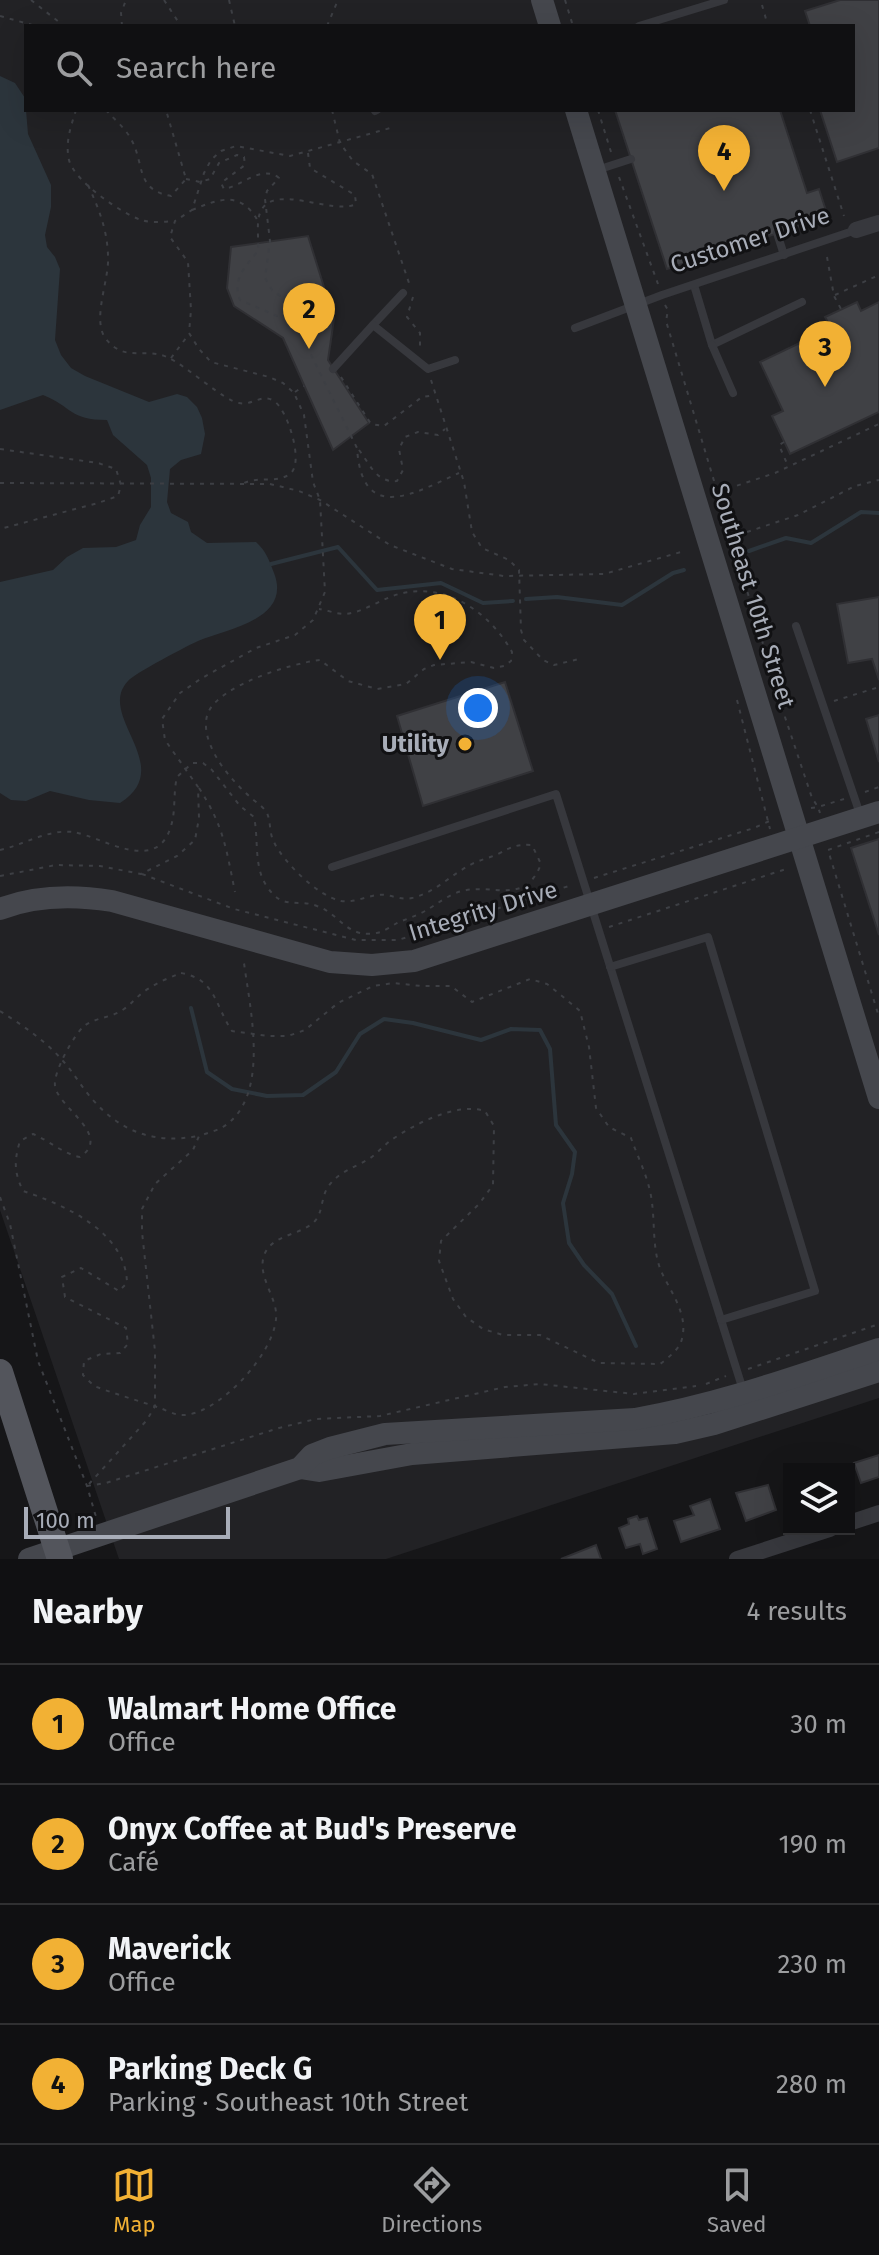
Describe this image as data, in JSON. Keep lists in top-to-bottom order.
{
  "streets": {
    "street": ["Customer Drive", "Southeast 10th Street", "Integrity Drive"]
  },
  "crossings": [
    ["Customer Drive", "Southeast 10th Street"],
    ["Southeast 10th Street", "Integrity Drive"]
  ],
  "places": ["Utility"],
  "scale_bar": "100 m",
  "page": {
    "search": "Search here",
    "pins": [
      "4",
      "2",
      "3",
      "1"
    ],
    "scale": "100 m",
    "heading": ["Nearby", "4 results"],
    "list": [
      {
        "mark": "1",
        "name": "Walmart Home Office",
        "note": "Office",
        "value": "30 m"
      },
      {
        "mark": "2",
        "name": "Onyx Coffee at Bud's Preserve",
        "note": "Café",
        "value": "190 m"
      },
      {
        "mark": "3",
        "name": "Maverick",
        "note": "Office",
        "value": "230 m"
      },
      {
        "mark": "4",
        "name": "Parking Deck G",
        "note": "Parking · Southeast 10th Street",
        "value": "280 m"
      }
    ],
    "nav": ["Map", "Directions", "Saved"]
  }
}
